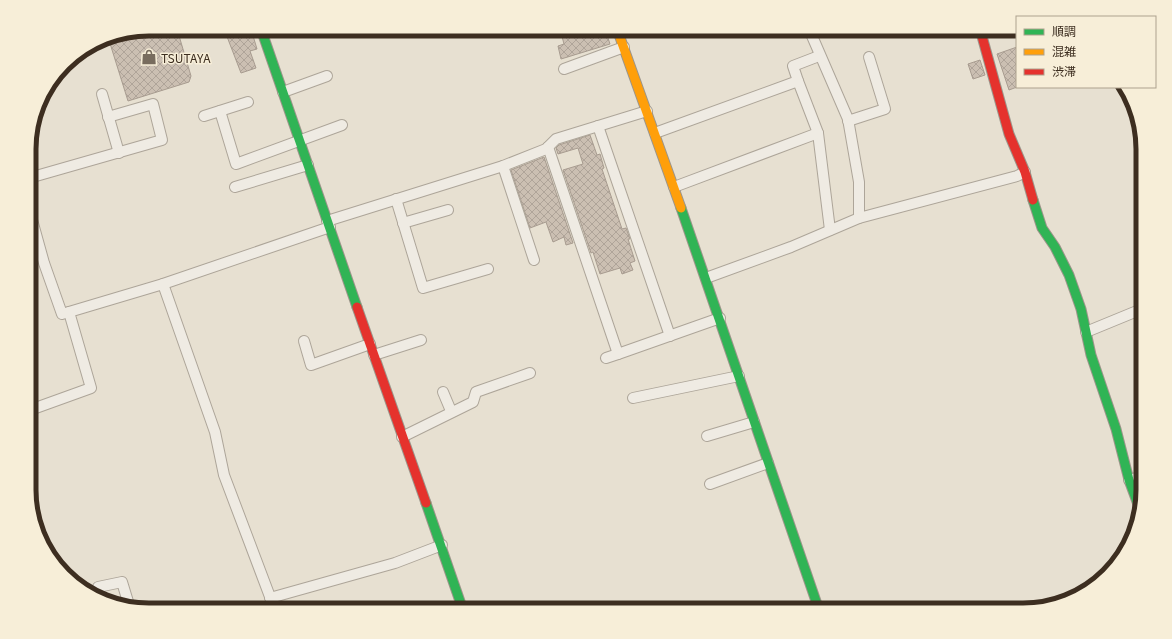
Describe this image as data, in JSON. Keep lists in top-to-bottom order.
{
  "places": {
    "shop": ["TSUTAYA"]
  },
  "legend": ["順調", "混雑", "渋滞"]
}
